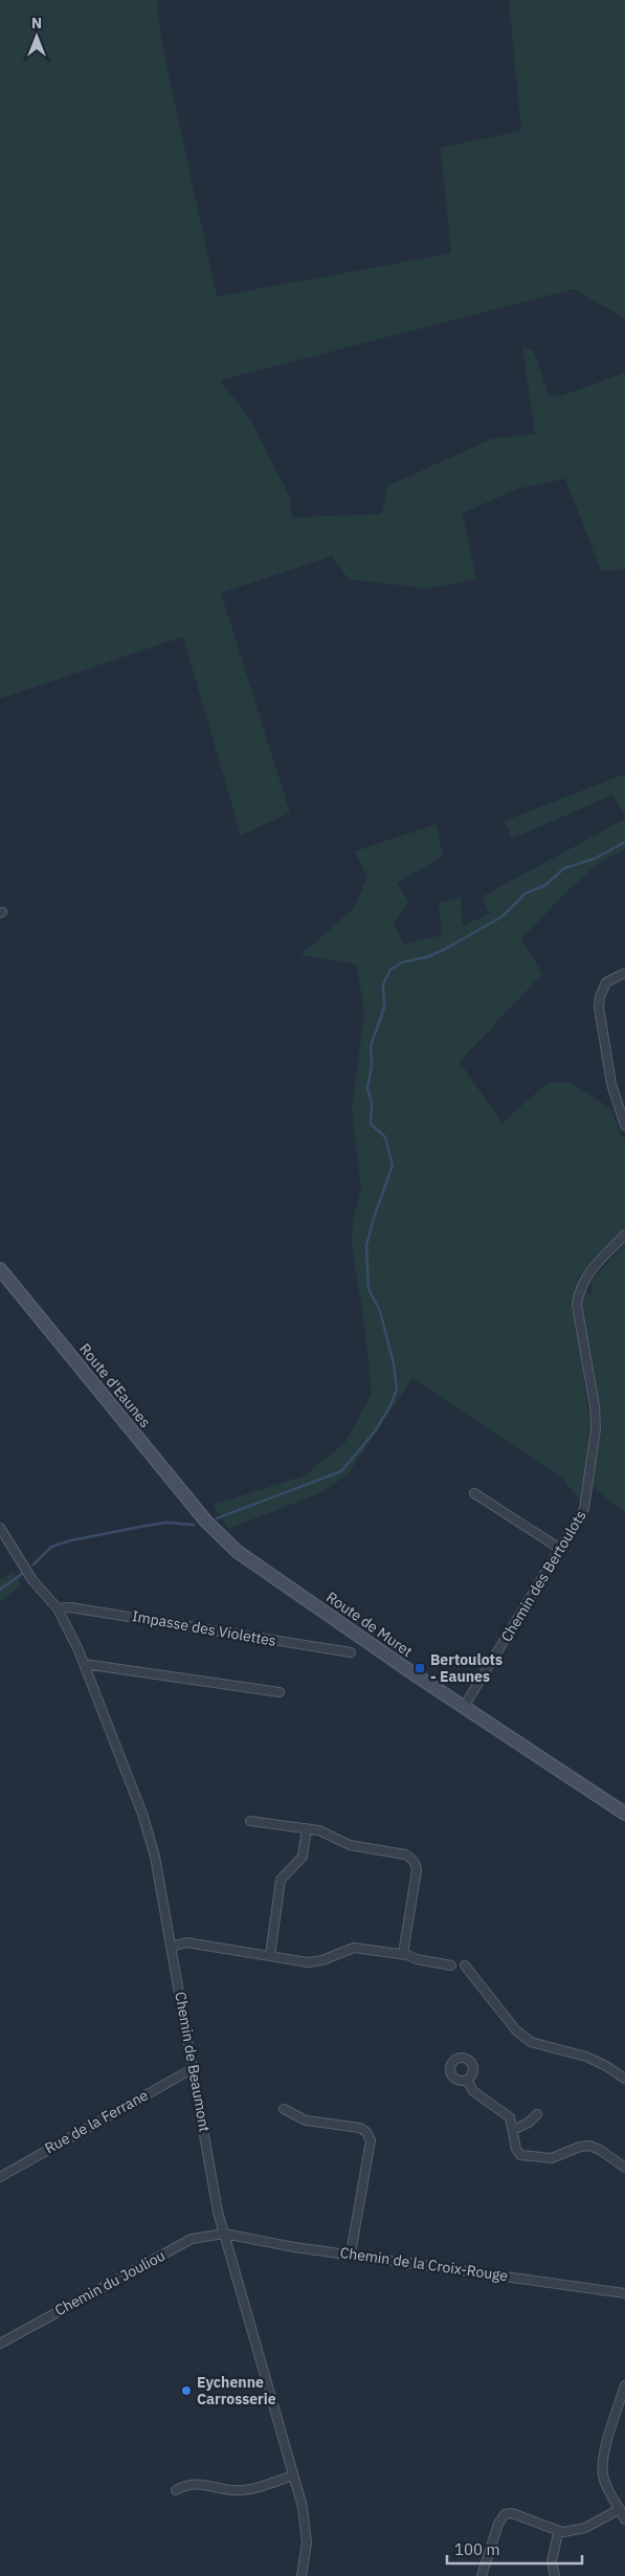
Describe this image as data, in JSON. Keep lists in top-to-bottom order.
{
  "streets": {
    "main road": ["Route d'Eaunes", "Route de Muret"],
    "street": [
      "Chemin des Bertoulots",
      "Impasse des Violettes",
      "Chemin de Beaumont",
      "Rue de la Ferrane",
      "Chemin de la Croix-Rouge",
      "Chemin du Jouliou"
    ]
  },
  "crossings": [
    ["Route d'Eaunes", "Route de Muret"],
    ["Chemin des Bertoulots", "Route de Muret"],
    ["Impasse des Violettes", "Chemin de Beaumont"],
    ["Chemin de Beaumont", "Rue de la Ferrane"],
    ["Chemin de Beaumont", "Chemin de la Croix-Rouge"],
    ["Chemin de Beaumont", "Chemin du Jouliou"],
    ["Chemin de la Croix-Rouge", "Chemin du Jouliou"]
  ],
  "places": {
    "transit": ["Bertoulots - Eaunes"],
    "other": ["Eychenne Carrosserie"]
  },
  "scale_bar": "100 m",
  "north": "top"
}
